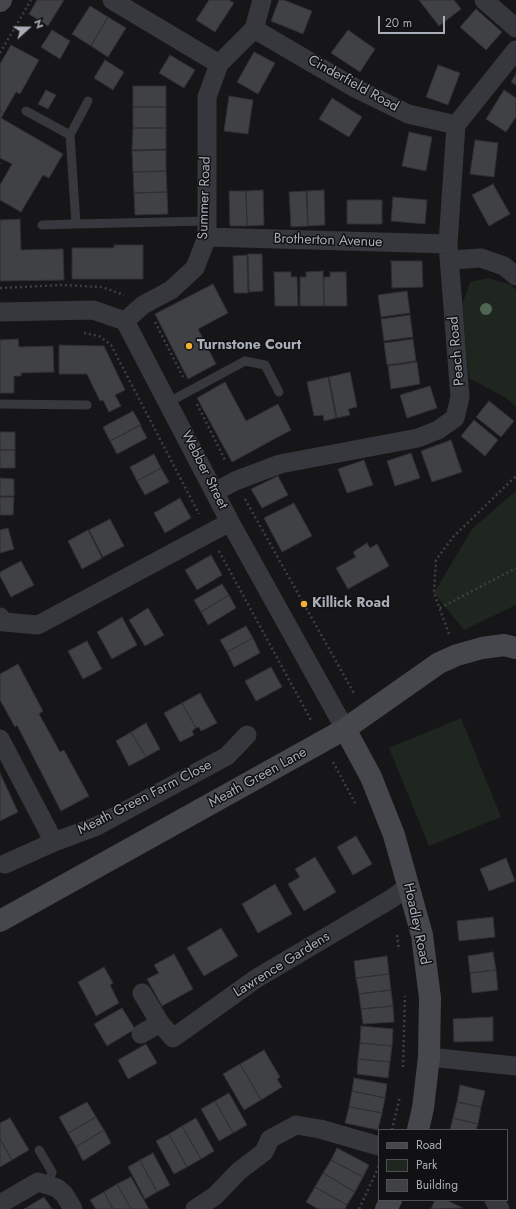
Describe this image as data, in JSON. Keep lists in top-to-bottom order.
{
  "streets": {
    "street": [
      "Cinderfield Road",
      "Summer Road",
      "Brotherton Avenue",
      "Peach Road",
      "Webber Street",
      "Meath Green Lane",
      "Meath Green Farm Close",
      "Hoadley Road",
      "Lawrence Gardens"
    ]
  },
  "crossings": [
    ["Cinderfield Road", "Peach Road"],
    ["Summer Road", "Brotherton Avenue"],
    ["Summer Road", "Webber Street"],
    ["Brotherton Avenue", "Peach Road"],
    ["Peach Road", "Webber Street"],
    ["Webber Street", "Meath Green Lane"],
    ["Webber Street", "Hoadley Road"],
    ["Meath Green Lane", "Hoadley Road"],
    ["Hoadley Road", "Lawrence Gardens"]
  ],
  "places": ["Turnstone Court", "Killick Road"],
  "legend": ["Road", "Park", "Building"],
  "scale_bar": "20 m",
  "north": "right"
}
